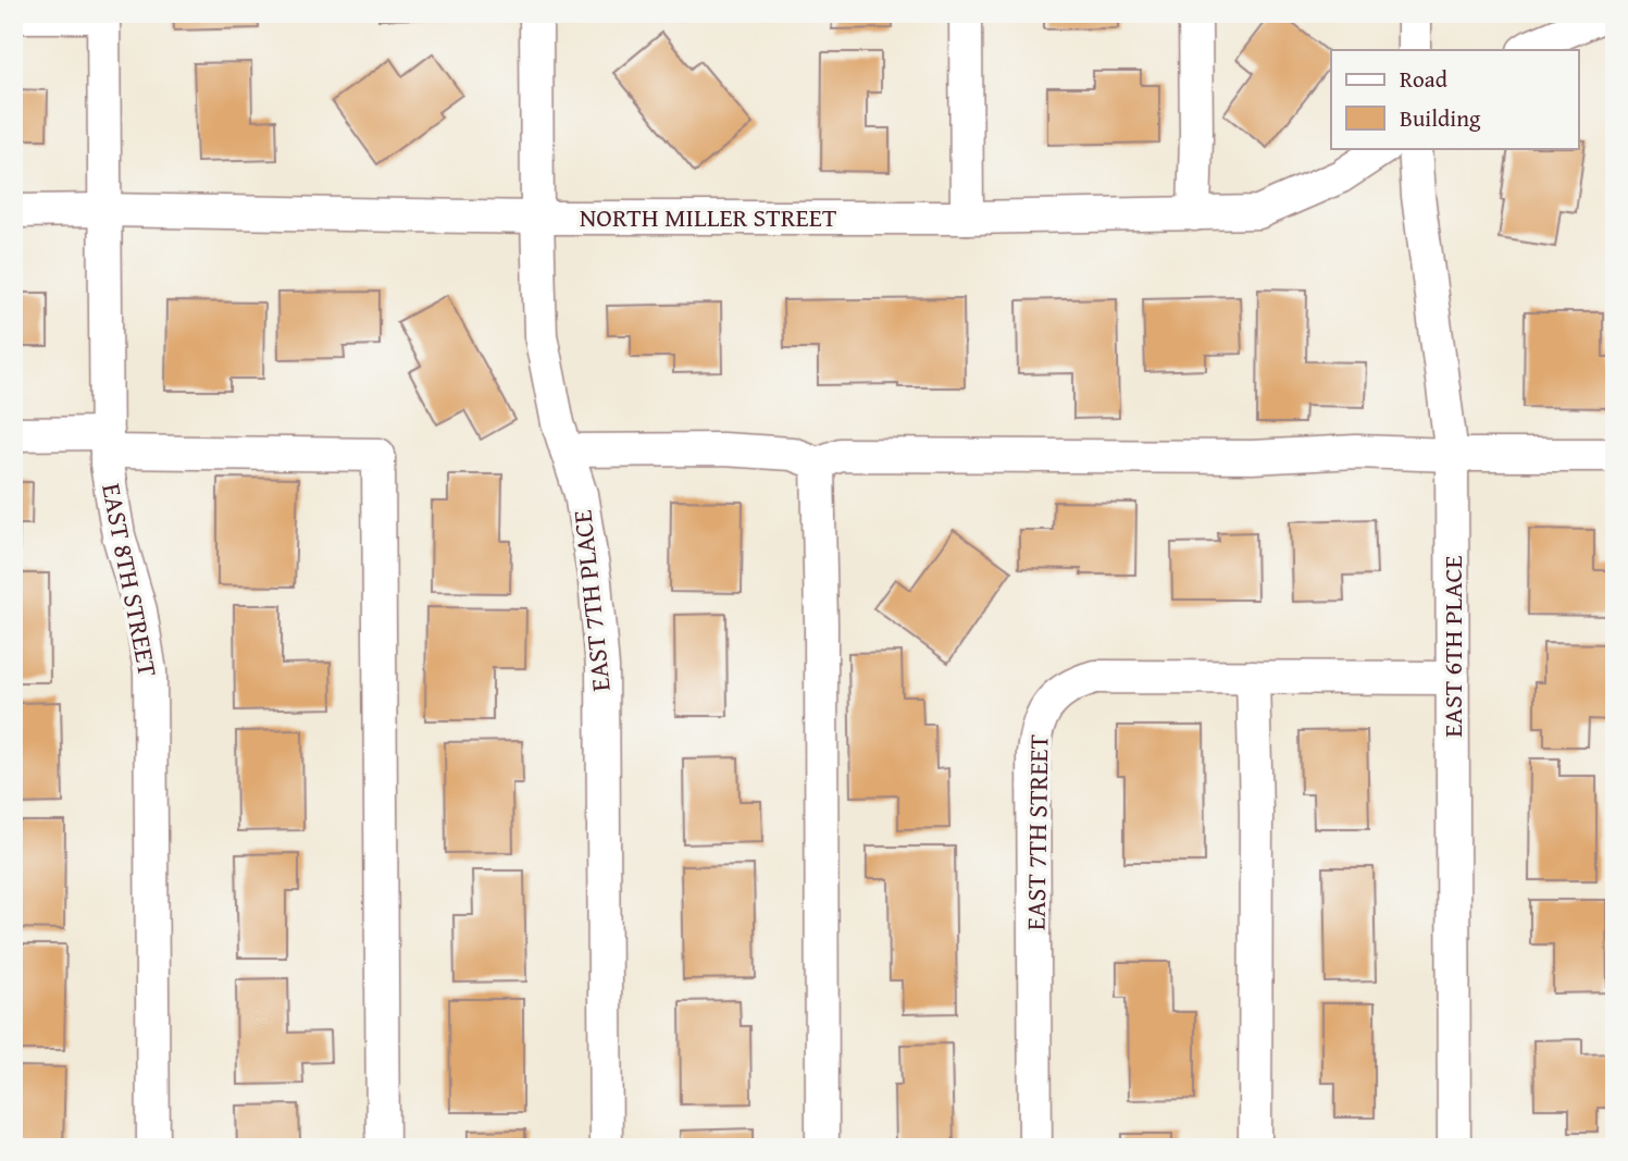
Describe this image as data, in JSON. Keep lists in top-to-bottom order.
{
  "streets": {
    "street": [
      "NORTH MILLER STREET",
      "EAST 8TH STREET",
      "EAST 7TH PLACE",
      "EAST 6TH PLACE",
      "EAST 7TH STREET"
    ]
  },
  "crossings": [
    ["NORTH MILLER STREET", "EAST 8TH STREET"],
    ["NORTH MILLER STREET", "EAST 7TH PLACE"],
    ["EAST 6TH PLACE", "EAST 7TH STREET"]
  ],
  "legend": ["Road", "Building"]
}
